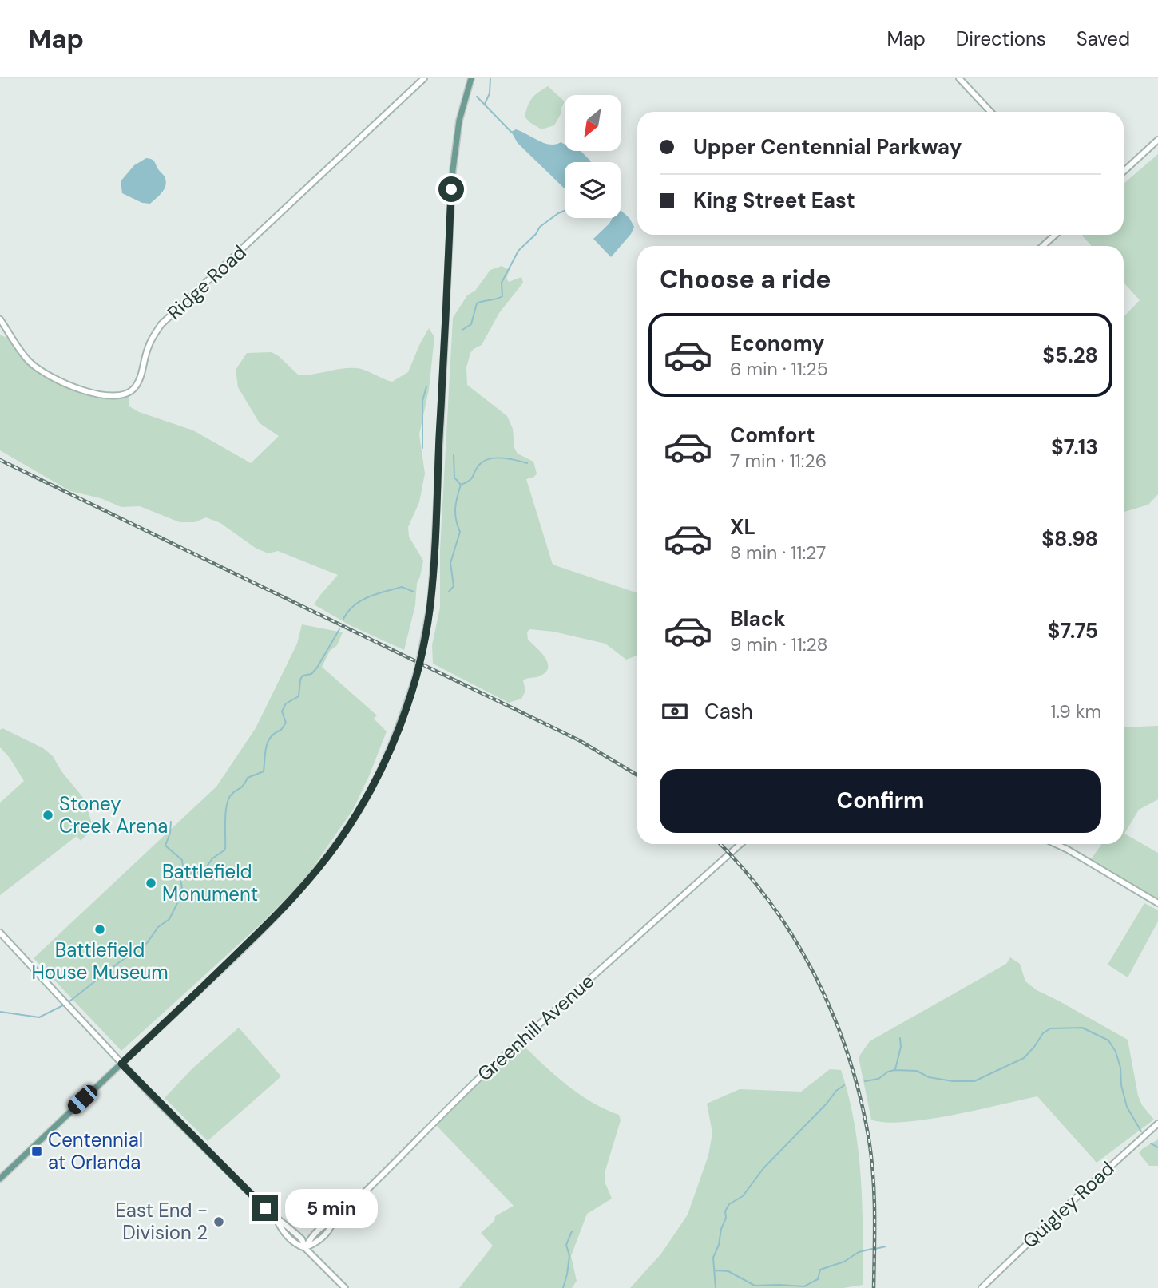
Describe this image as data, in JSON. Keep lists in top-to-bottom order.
{
  "streets": {
    "street": ["Ridge Road", "Greenhill Avenue", "Quigley Road"]
  },
  "places": {
    "other": [
      "Stoney Creek Arena",
      "Battlefield Monument",
      "Battlefield House Museum",
      "East End - Division 2"
    ],
    "transit": ["Centennial at Orlanda"]
  },
  "north": "bottom left",
  "page": {
    "header": "Map",
    "nav": ["Map", "Directions", "Saved"],
    "banner": ["Upper Centennial Parkway", "King Street East"],
    "heading": "Choose a ride",
    "list": [
      {
        "name": "Economy",
        "note": "6 min · 11:25",
        "value": "$5.28"
      },
      {
        "name": "Comfort",
        "note": "7 min · 11:26",
        "value": "$7.13"
      },
      {
        "name": "XL",
        "note": "8 min · 11:27",
        "value": "$8.98"
      },
      {
        "name": "Black",
        "note": "9 min · 11:28",
        "value": "$7.75"
      }
    ],
    "pay": ["Cash", "1.9 km"],
    "buttons": "Confirm",
    "bubble": "5 min"
  }
}
